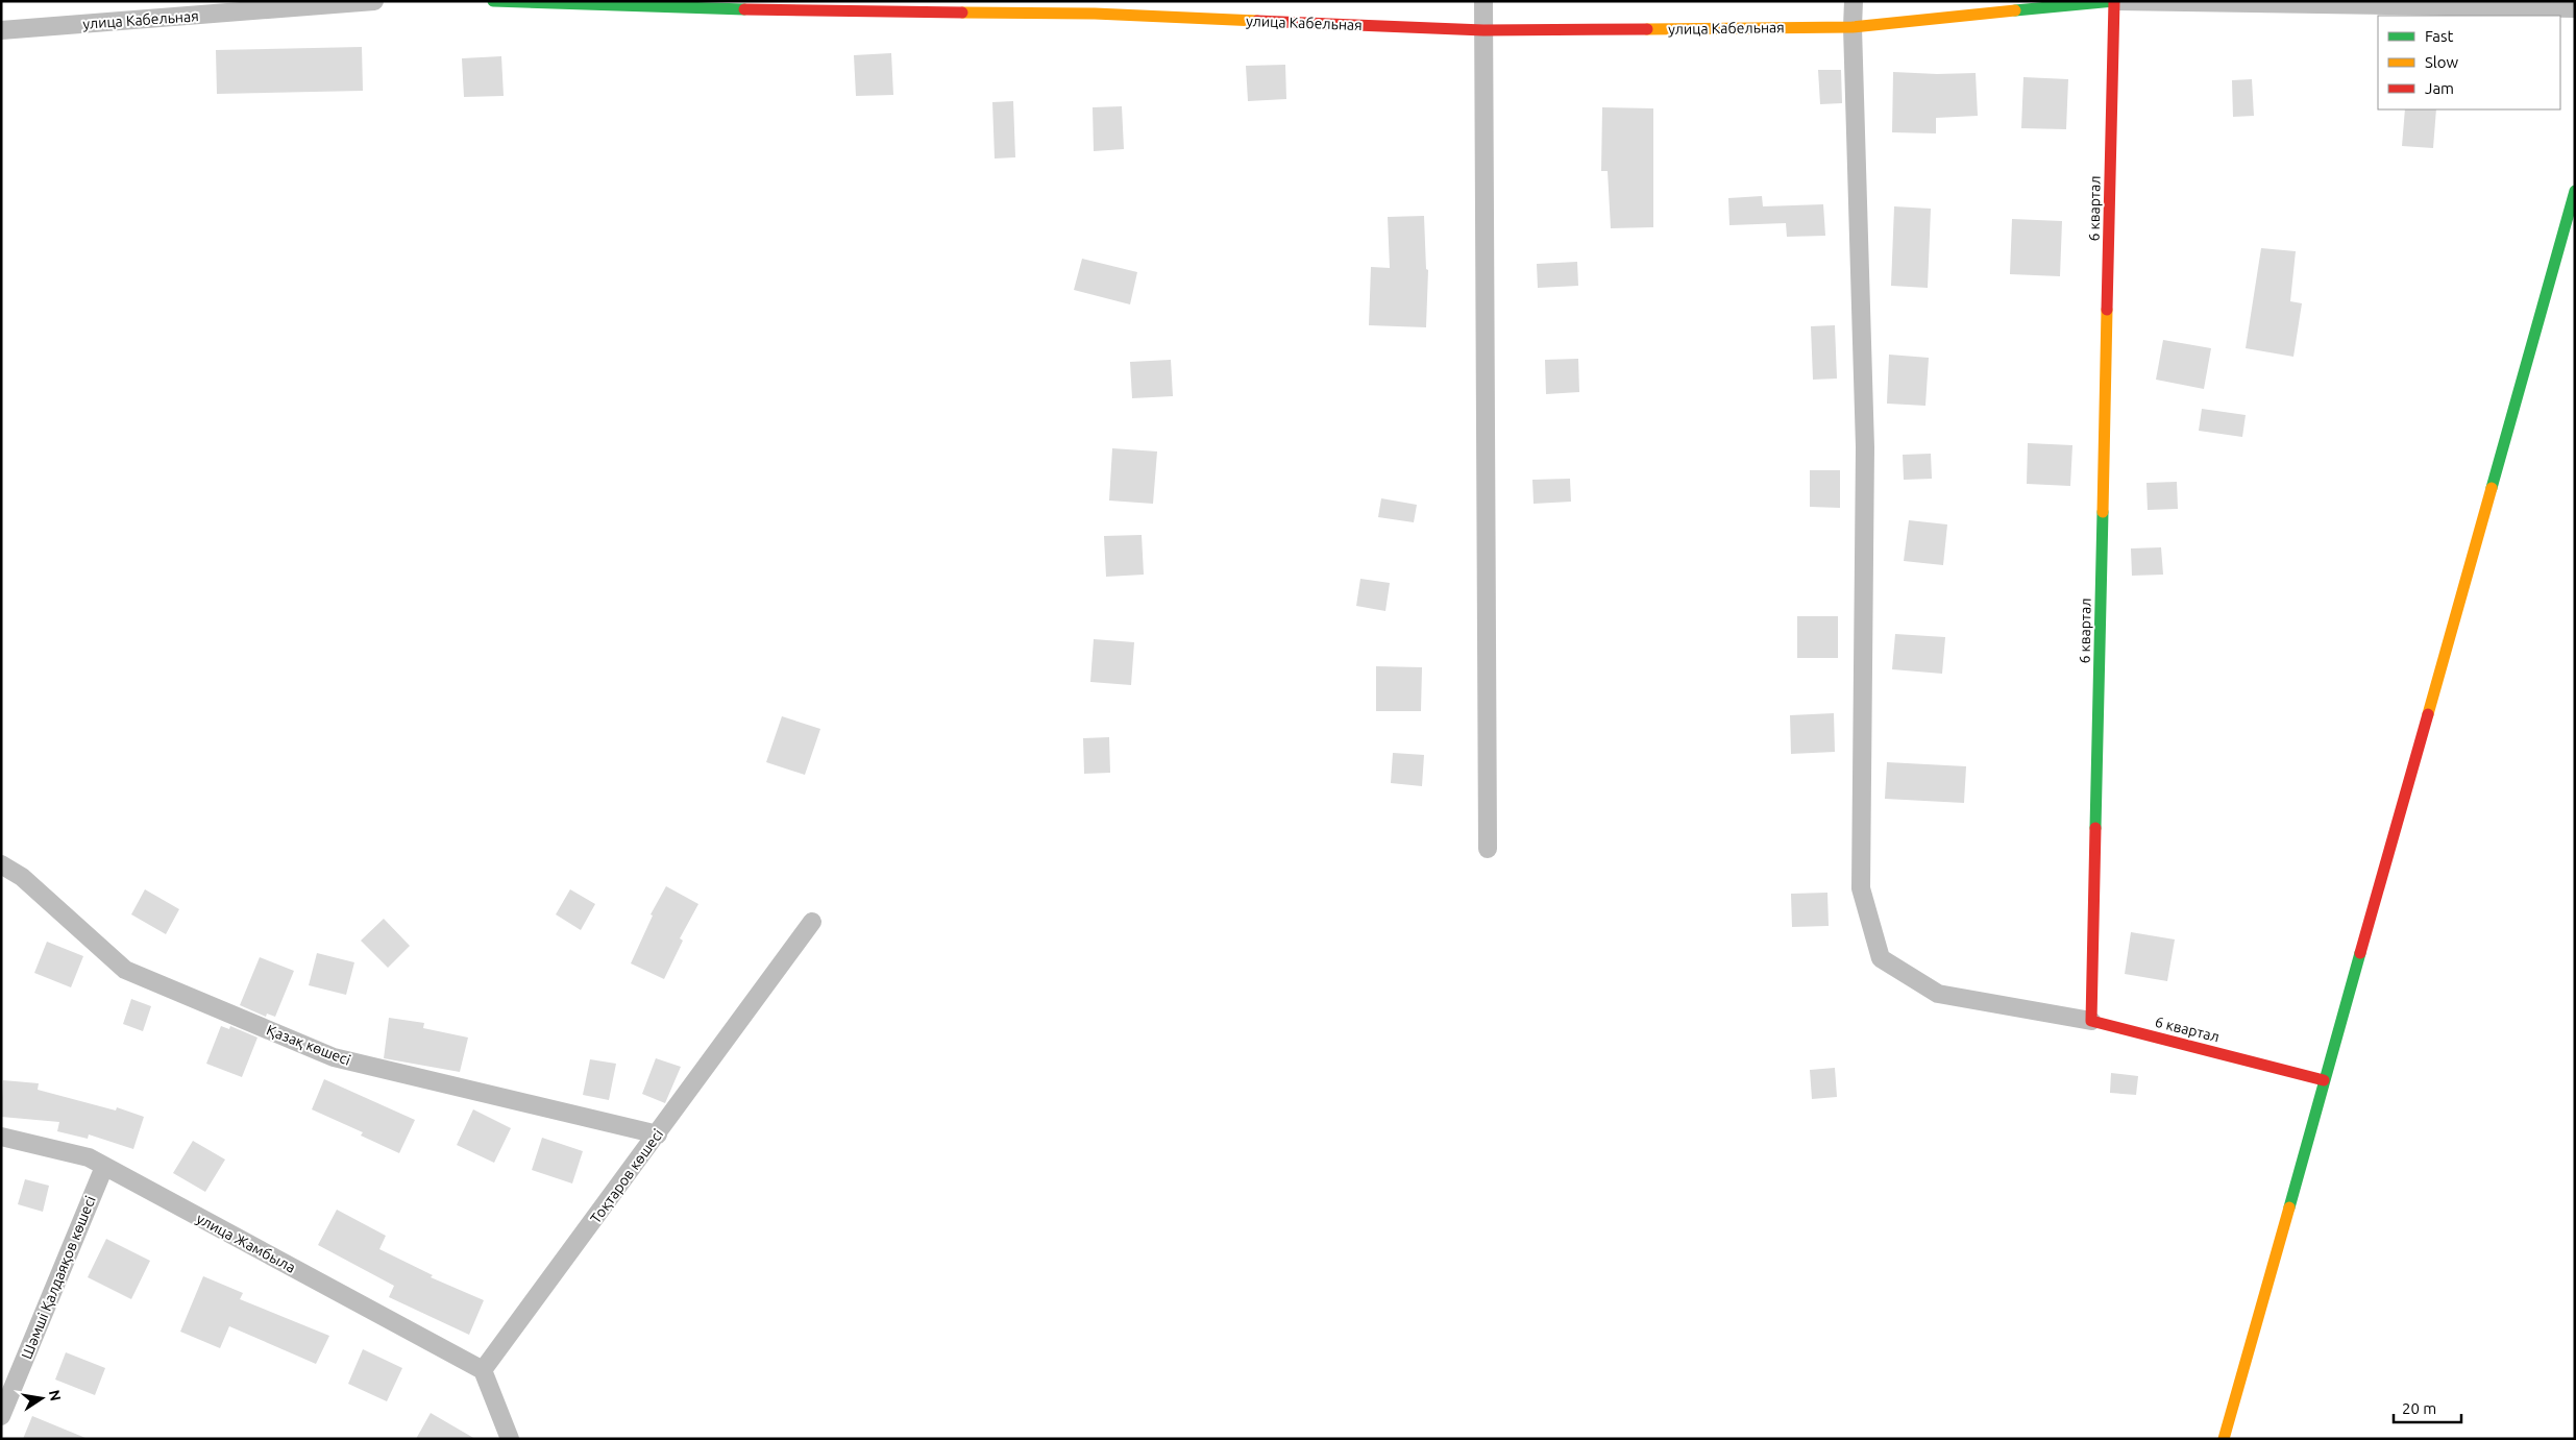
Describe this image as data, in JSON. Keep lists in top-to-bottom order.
{
  "streets": {
    "street": [
      "улица Кабельная",
      "6 квартал",
      "Қазақ көшесі",
      "Тоқтаров көшесі",
      "улица Жамбыла",
      "Шәмші Қалдаяқов көшесі"
    ]
  },
  "crossings": [
    ["улица Кабельная", "6 квартал"],
    ["Қазақ көшесі", "Тоқтаров көшесі"],
    ["Тоқтаров көшесі", "улица Жамбыла"],
    ["улица Жамбыла", "Шәмші Қалдаяқов көшесі"]
  ],
  "legend": ["Fast", "Slow", "Jam"],
  "scale_bar": "20 m",
  "north": "right"
}
